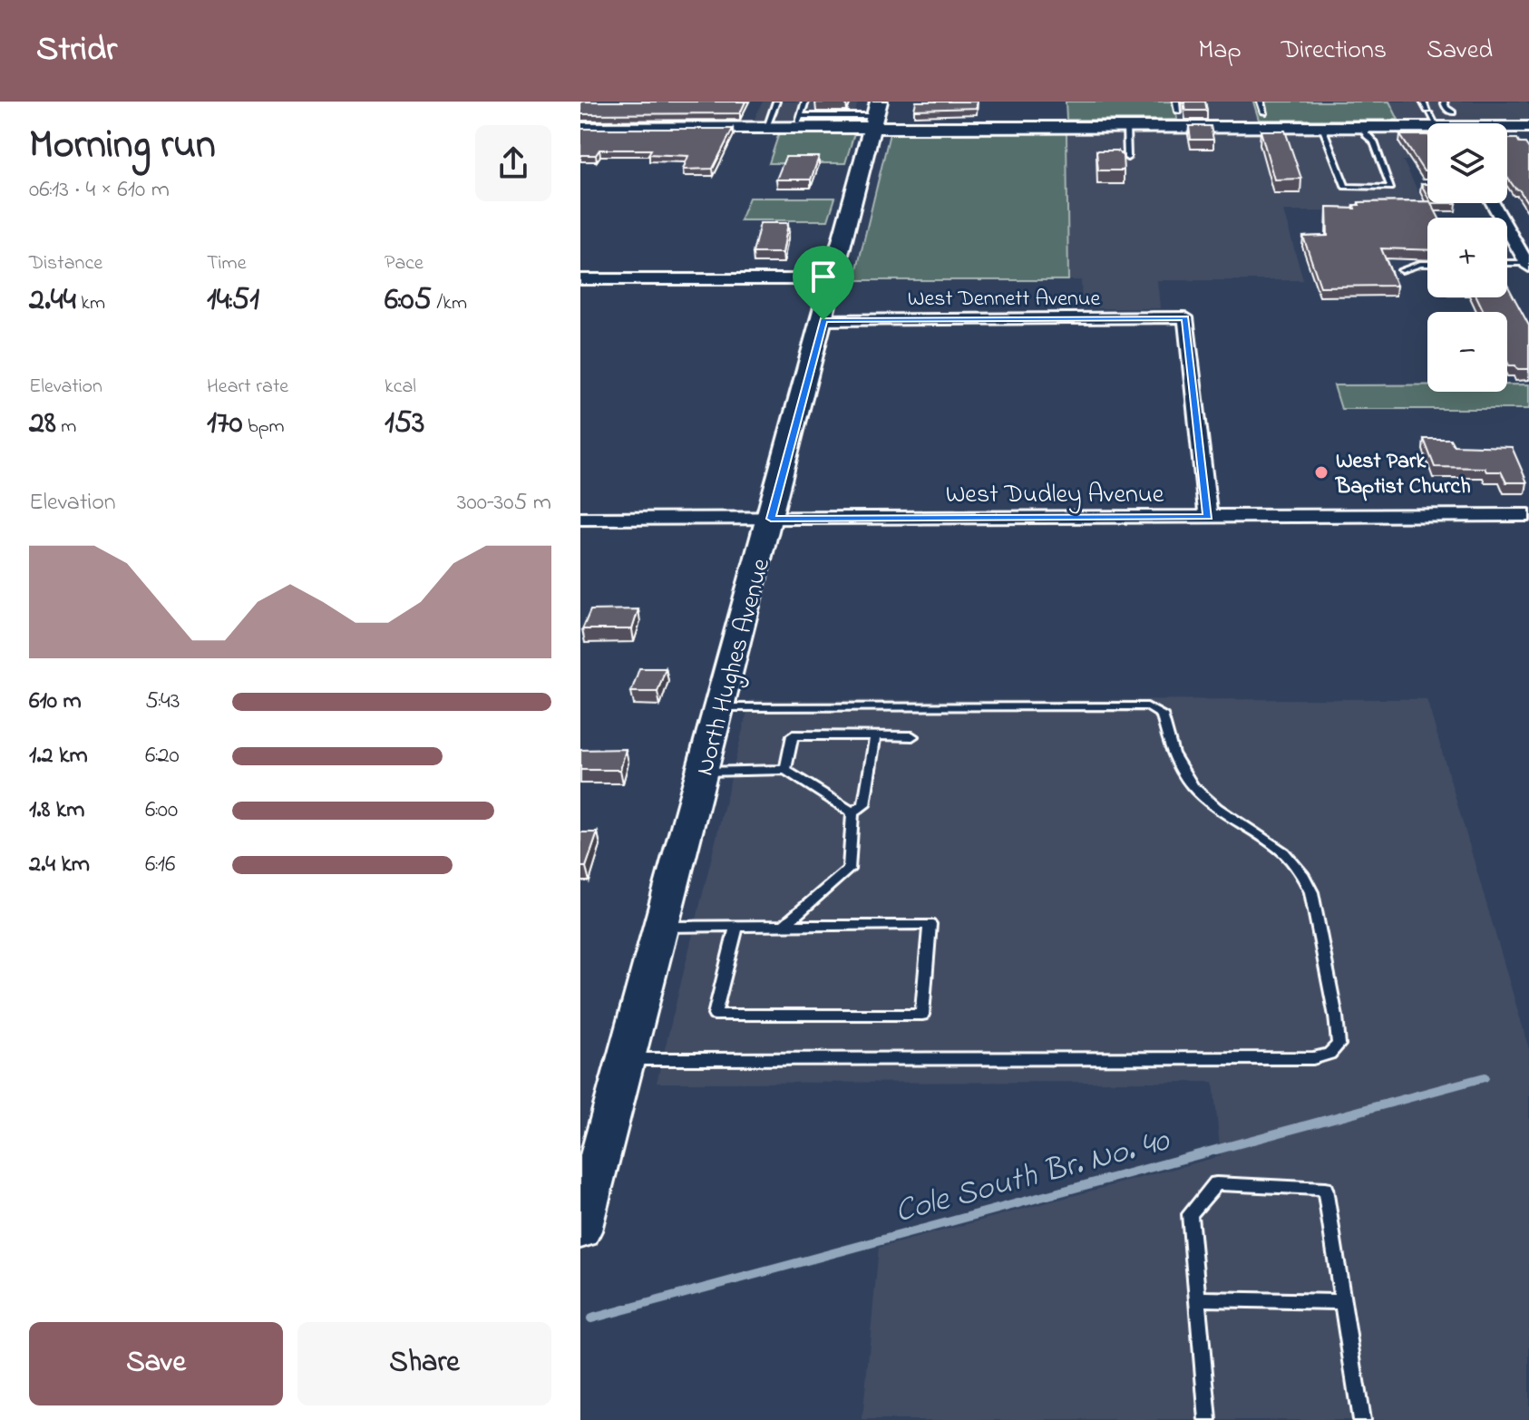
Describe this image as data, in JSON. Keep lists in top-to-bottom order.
{
  "streets": {
    "street": ["West Dennett Avenue", "West Dudley Avenue", "North Hughes Avenue"]
  },
  "crossings": [
    ["West Dennett Avenue", "West Dudley Avenue"],
    ["West Dennett Avenue", "North Hughes Avenue"],
    ["West Dudley Avenue", "North Hughes Avenue"]
  ],
  "water": ["Cole South Br. No. 40"],
  "places": ["West Park Baptist Church"],
  "page": {
    "header": "Stridr",
    "nav": ["Map", "Directions", "Saved"],
    "heading": ["Morning run", "06:13 · 4 × 610 m"],
    "map_buttons": ["+", "−"],
    "stats": [
      ["Distance", "2.44 km"],
      ["Time", "14:51"],
      ["Pace", "6:05 /km"],
      ["Elevation", "28 m"],
      ["Heart rate", "170 bpm"],
      ["kcal", "153"]
    ],
    "chart": ["Elevation", "300–305 m"],
    "list": [
      {
        "name": "610 m",
        "note": "5:43"
      },
      {
        "name": "1.2 km",
        "note": "6:20"
      },
      {
        "name": "1.8 km",
        "note": "6:00"
      },
      {
        "name": "2.4 km",
        "note": "6:16"
      }
    ],
    "buttons": ["Save", "Share"]
  }
}
